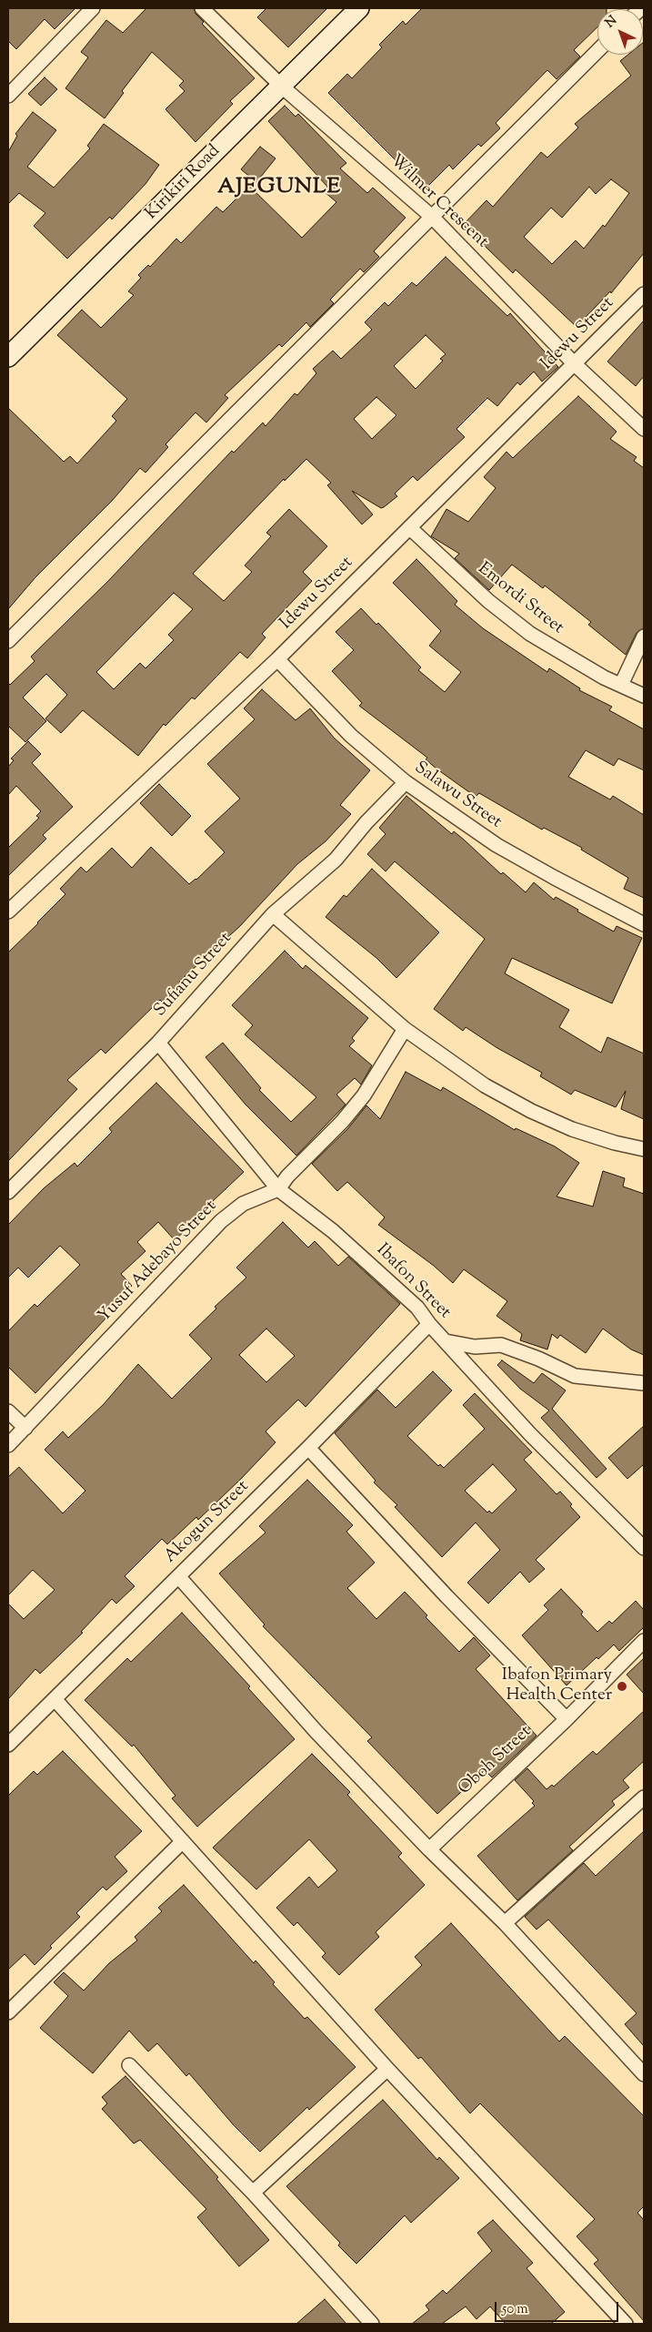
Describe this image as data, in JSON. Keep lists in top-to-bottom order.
{
  "streets": {
    "main road": ["Kirikiri Road"],
    "street": [
      "Wilmer Crescent",
      "Idewu Street",
      "Emordi Street",
      "Salawu Street",
      "Sufianu Street",
      "Yusuf Adebayo Street",
      "Ibafon Street",
      "Akogun Street",
      "Oboh Street"
    ]
  },
  "crossings": [
    ["Kirikiri Road", "Wilmer Crescent"],
    ["Wilmer Crescent", "Idewu Street"],
    ["Idewu Street", "Emordi Street"],
    ["Idewu Street", "Salawu Street"],
    ["Salawu Street", "Sufianu Street"],
    ["Sufianu Street", "Ibafon Street"],
    ["Yusuf Adebayo Street", "Ibafon Street"],
    ["Ibafon Street", "Akogun Street"]
  ],
  "districts": ["AJEGUNLE"],
  "places": ["Ibafon Primary Health Center"],
  "scale_bar": "50 m",
  "north": "top left"
}
